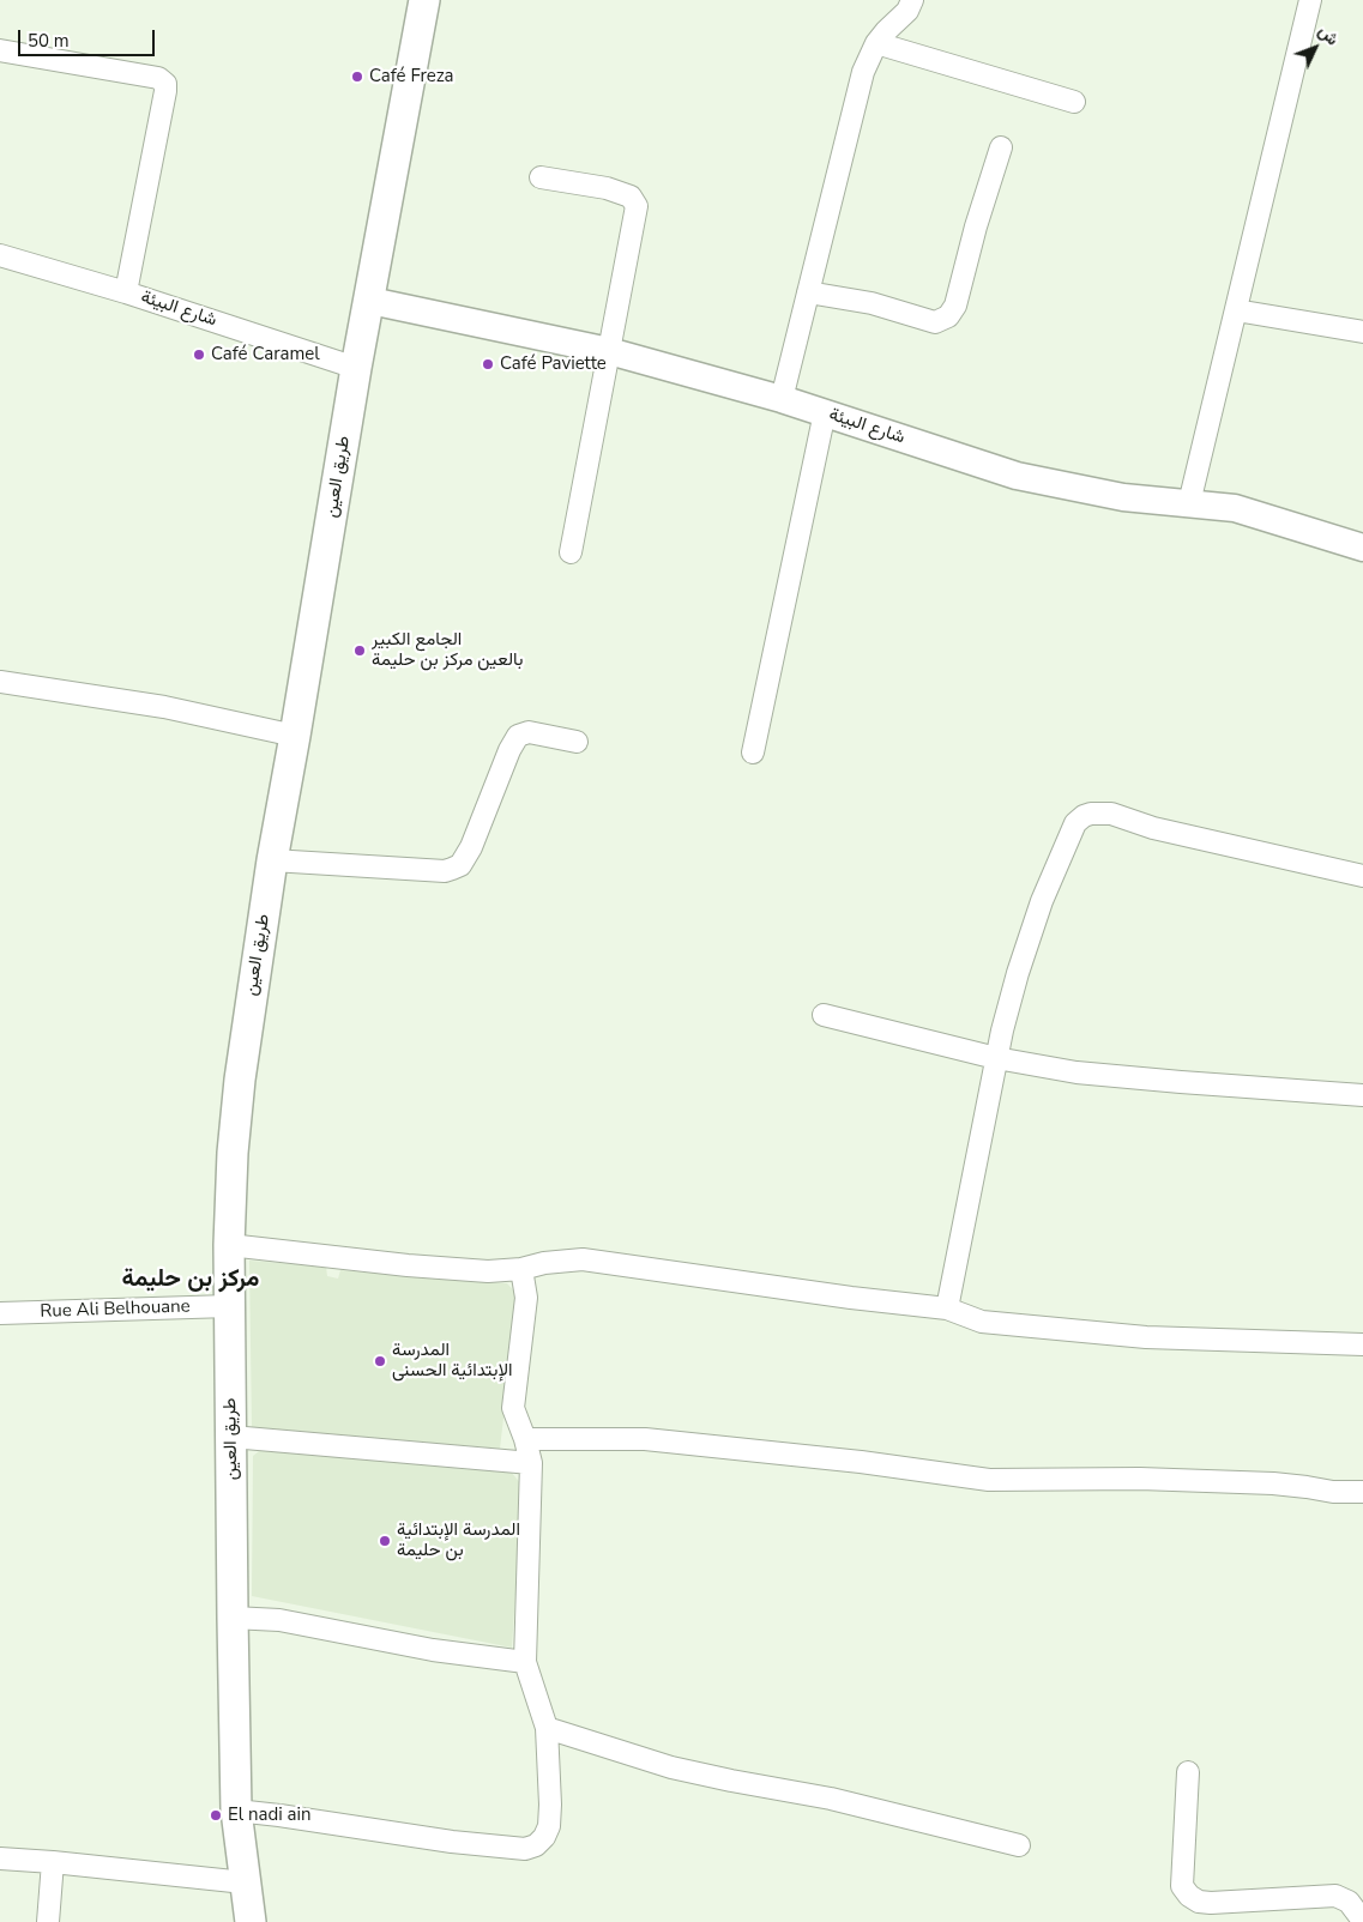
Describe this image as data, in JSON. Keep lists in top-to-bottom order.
{
  "streets": {
    "main road": ["طريق العين"],
    "street": ["شارع البيئة", "Rue Ali Belhouane"]
  },
  "crossings": [
    ["شارع البيئة", "طريق العين"],
    ["طريق العين", "Rue Ali Belhouane"]
  ],
  "districts": ["مركز بن حليمة"],
  "places": [
    "Café Freza",
    "Café Caramel",
    "Café Paviette",
    "الجامع الكبير بالعين مركز بن حليمة",
    "المدرسة الإبتدائية الحسنى",
    "المدرسة الإبتدائية بن حليمة",
    "El nadi ain"
  ],
  "scale_bar": "50 m",
  "north": "top right"
}
